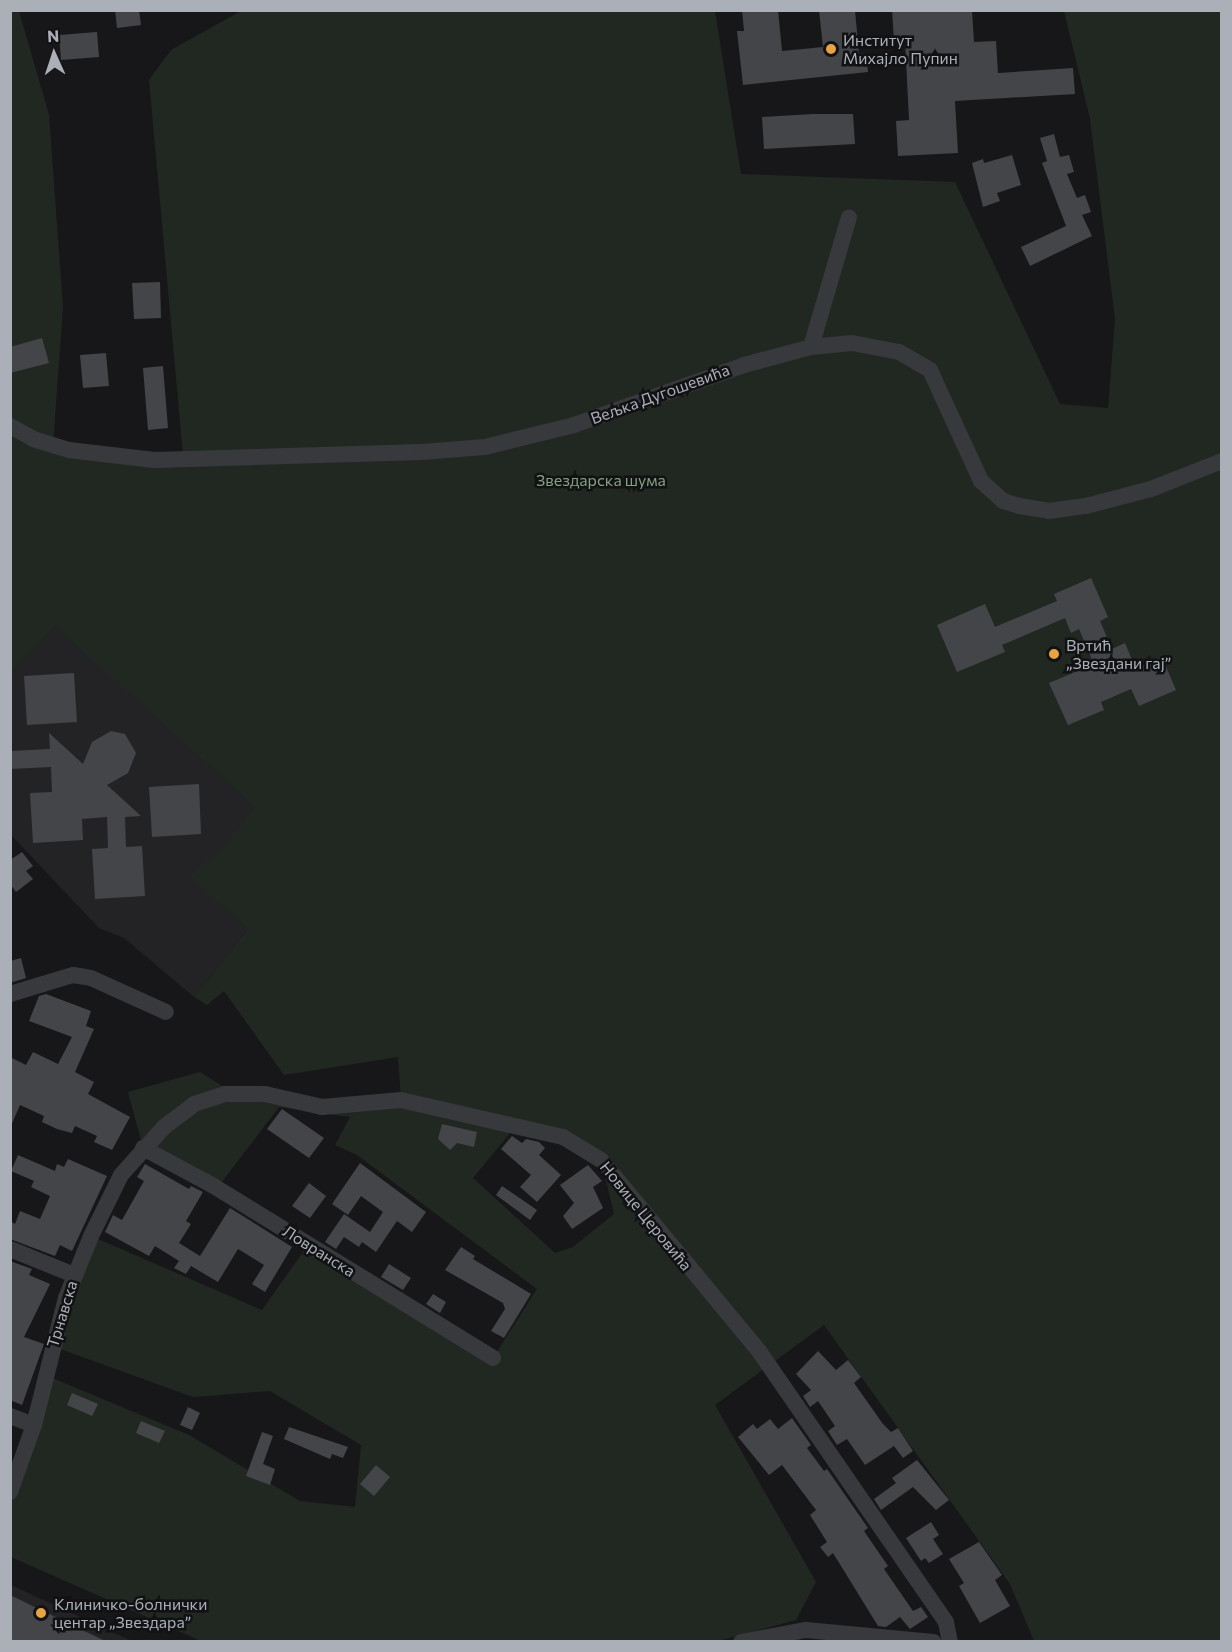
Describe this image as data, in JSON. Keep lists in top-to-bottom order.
{
  "streets": {
    "street": [
      "Вељка Дугошевића",
      "Новице Церовића",
      "Ловранска",
      "Трнавска"
    ]
  },
  "crossings": [
    ["Новице Церовића", "Ловранска"],
    ["Новице Церовића", "Трнавска"],
    ["Ловранска", "Трнавска"]
  ],
  "parks": ["Звездарска шума"],
  "places": ["Институт Михајло Пупин", "Вртић „Звездани гај”", "Клиничко-болнички центар „Звездара”"],
  "north": "top"
}
